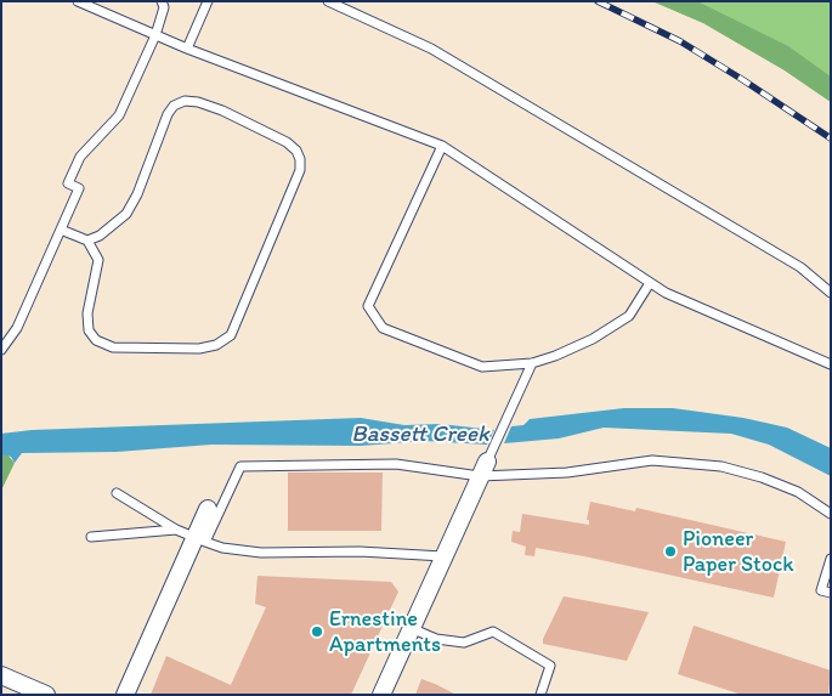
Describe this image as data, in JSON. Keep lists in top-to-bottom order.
{
  "water": ["Bassett Creek"],
  "places": ["Pioneer Paper Stock", "Ernestine Apartments"]
}
